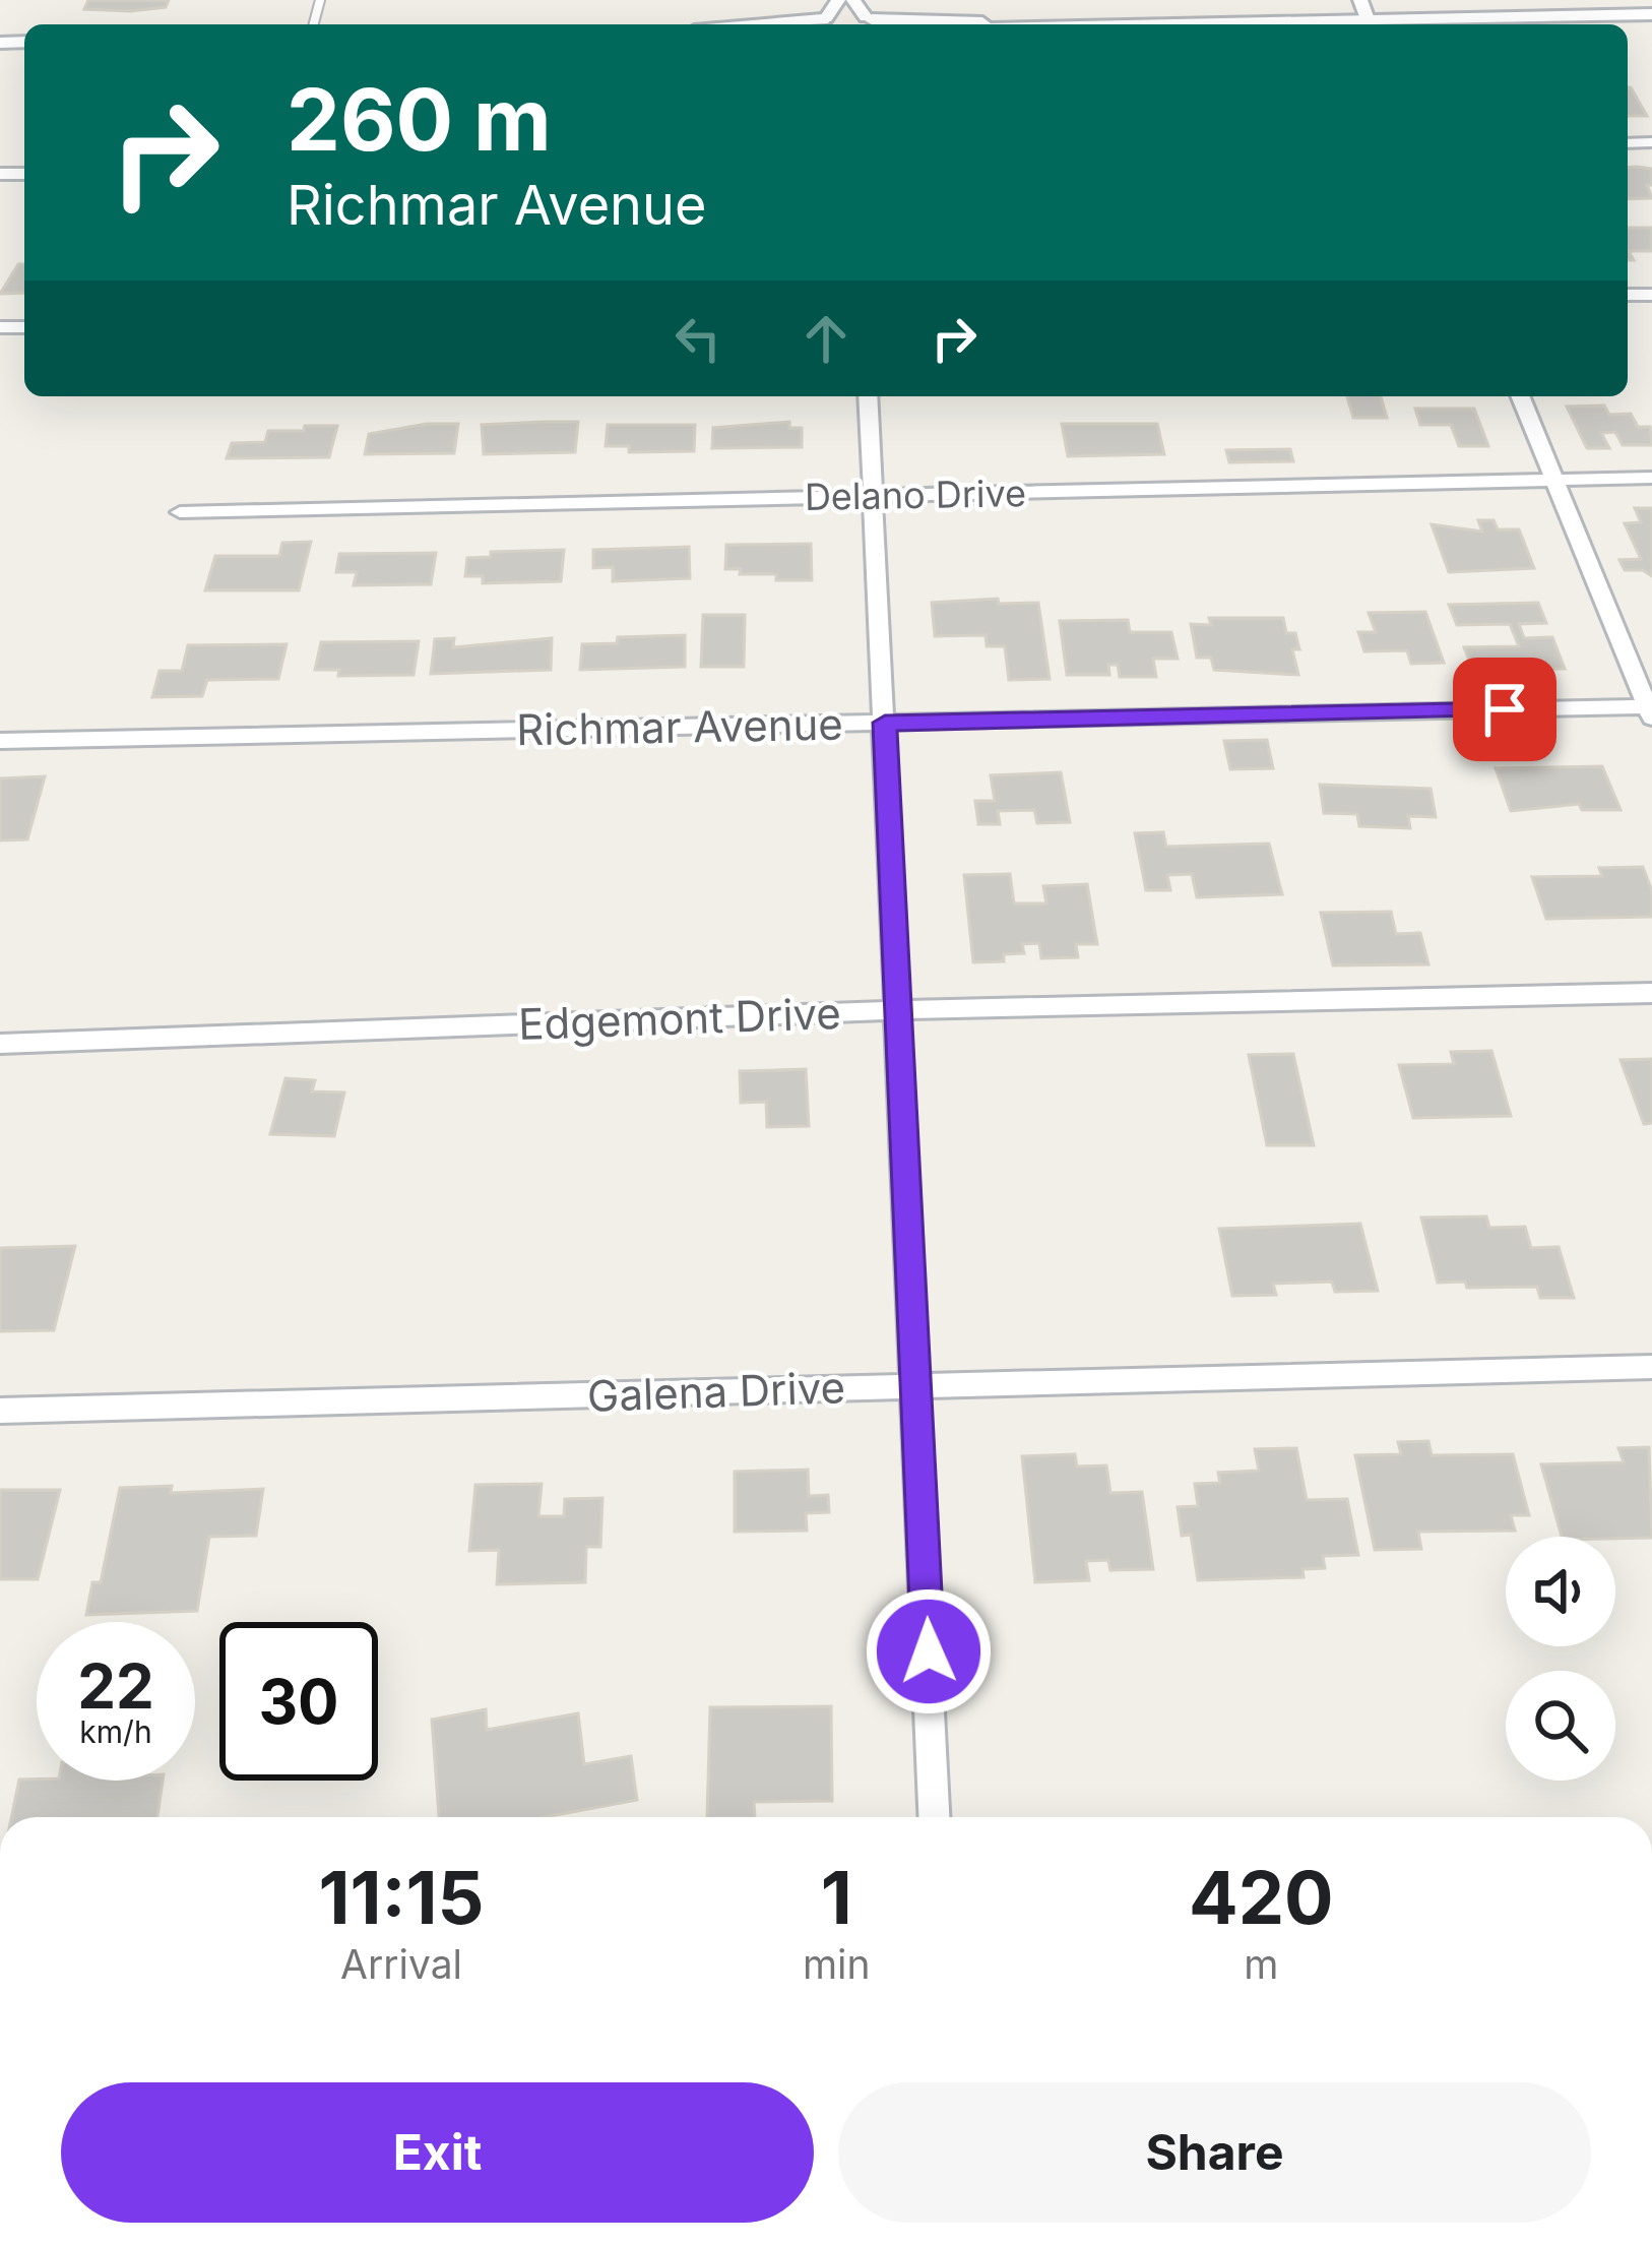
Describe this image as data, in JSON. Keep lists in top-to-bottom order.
{
  "streets": {
    "street": [
      "Delano Drive",
      "Richmar Avenue",
      "Edgemont Drive",
      "Galena Drive"
    ]
  },
  "page": {
    "turn": ["260 m", "Richmar Avenue"],
    "speed": "22 km/h",
    "limit": "30",
    "eta": [
      "11:15",
      "Arrival",
      "1",
      "min",
      "420",
      "m"
    ],
    "buttons": ["Exit", "Share"]
  }
}
